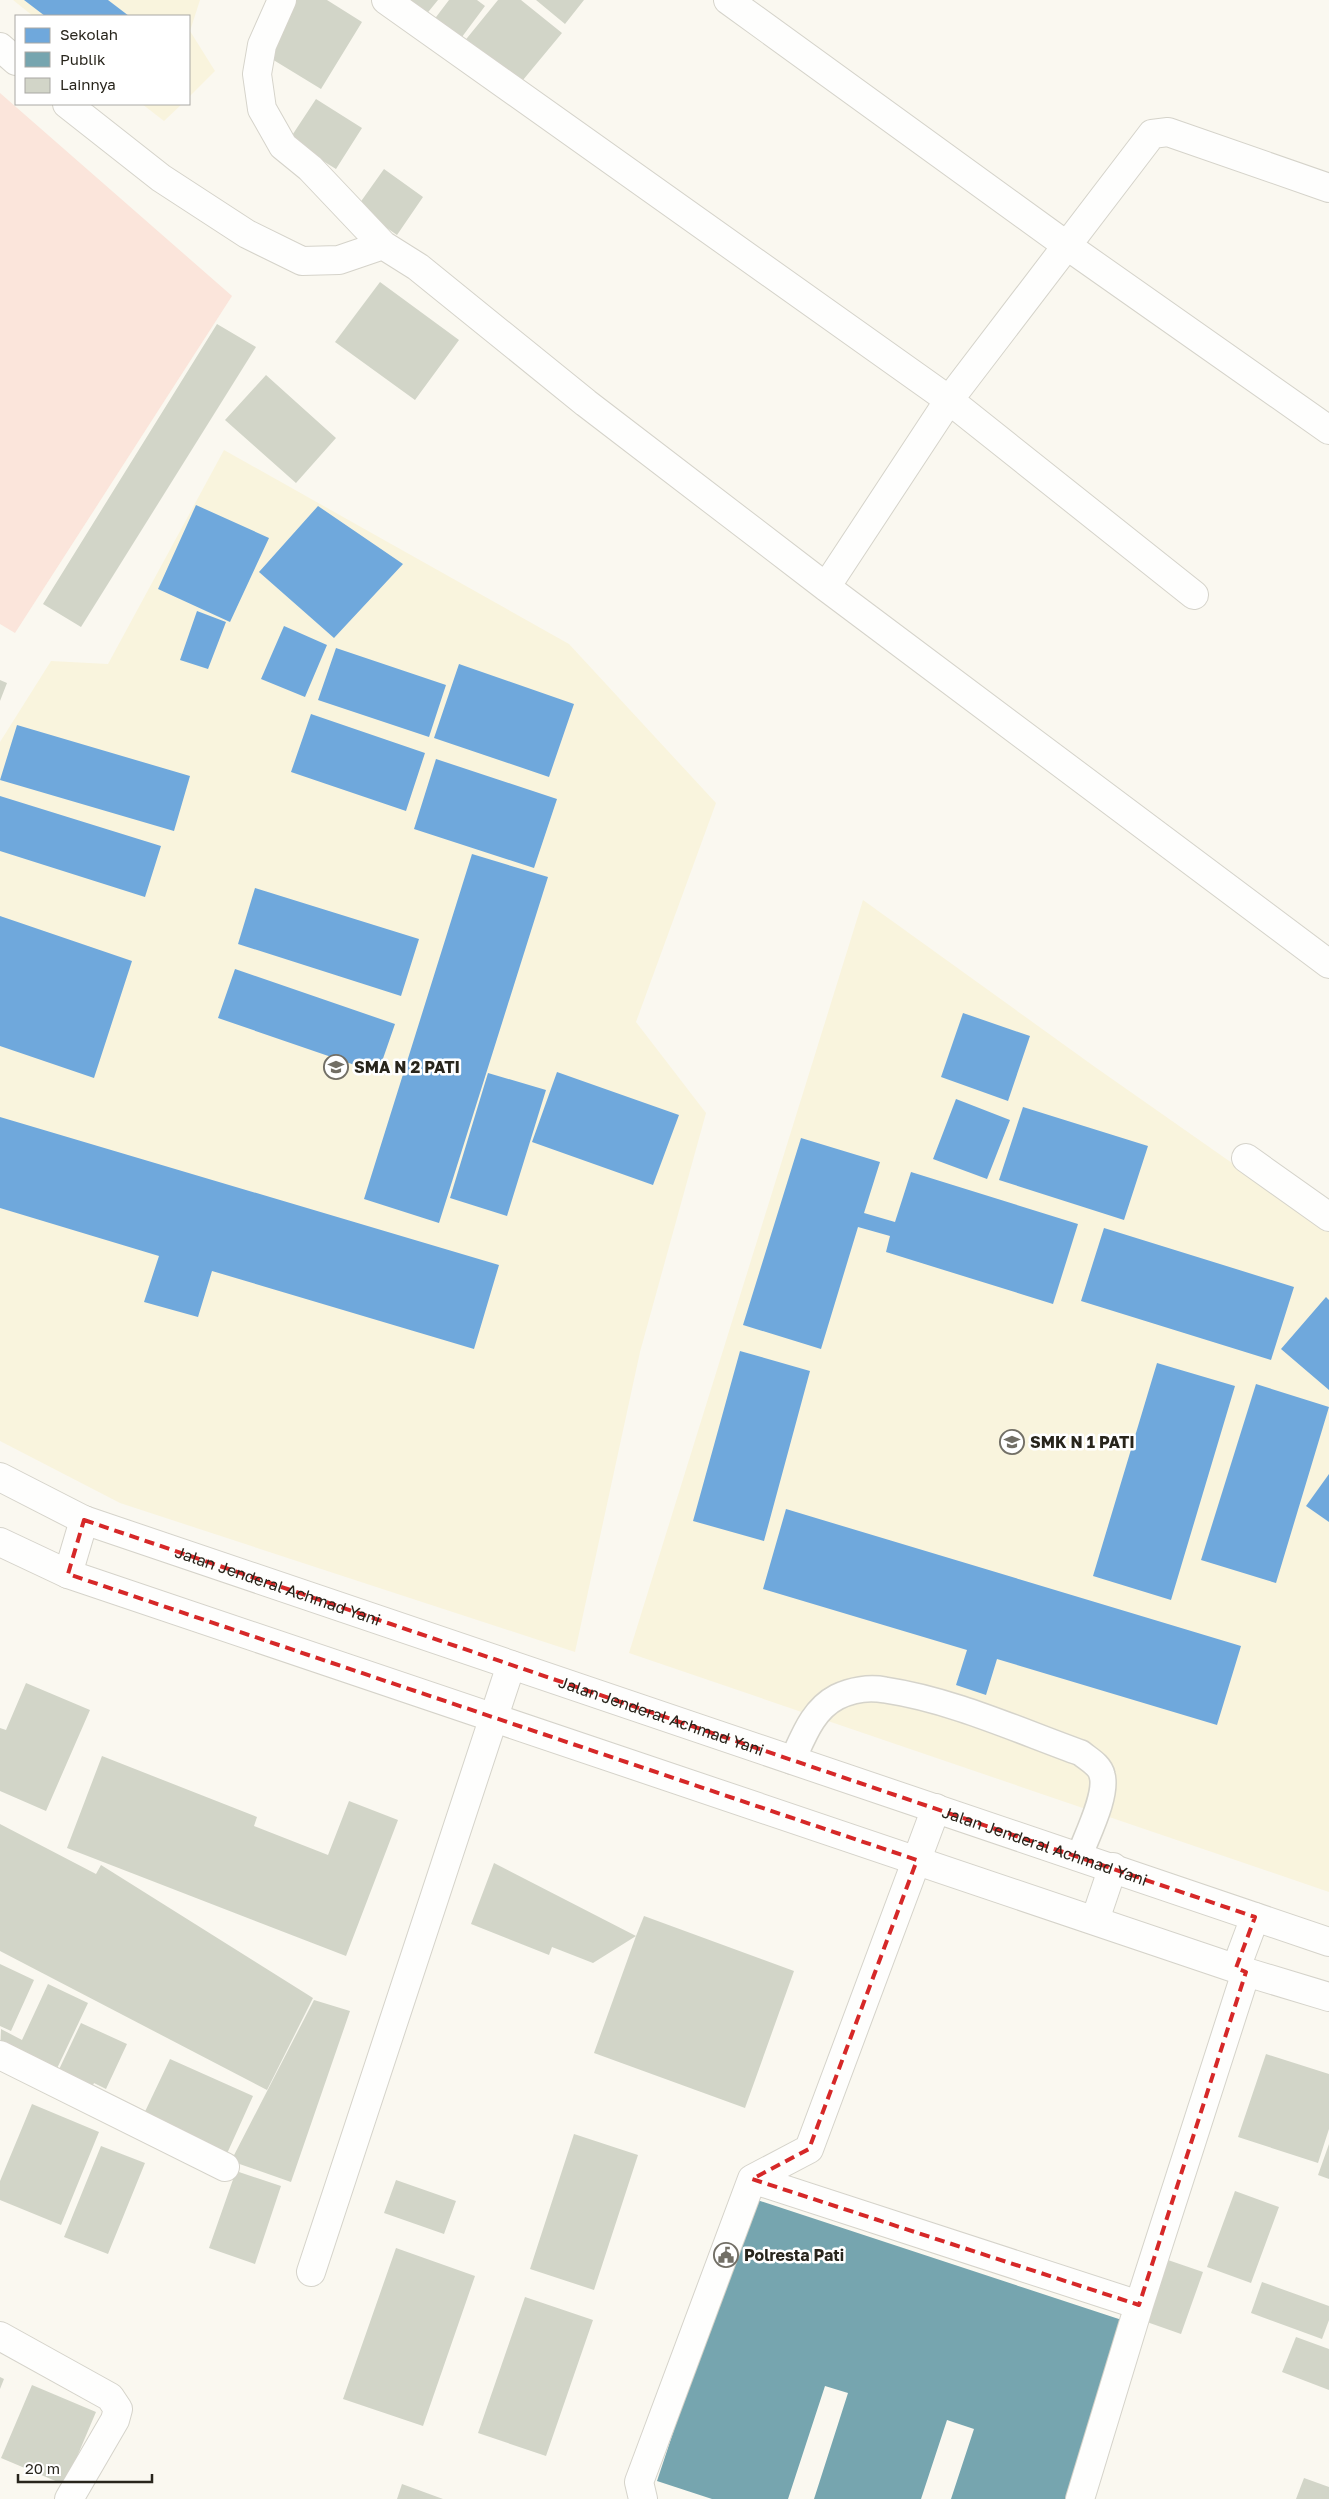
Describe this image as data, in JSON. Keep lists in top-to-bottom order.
{
  "streets": {
    "street": ["Jalan Jenderal Achmad Yani"]
  },
  "places": {
    "school or university": ["SMA N 2 PATI", "SMK N 1 PATI"],
    "public building": ["Polresta Pati"]
  },
  "legend": ["Sekolah", "Publik", "Lainnya"],
  "scale_bar": "20 m"
}
